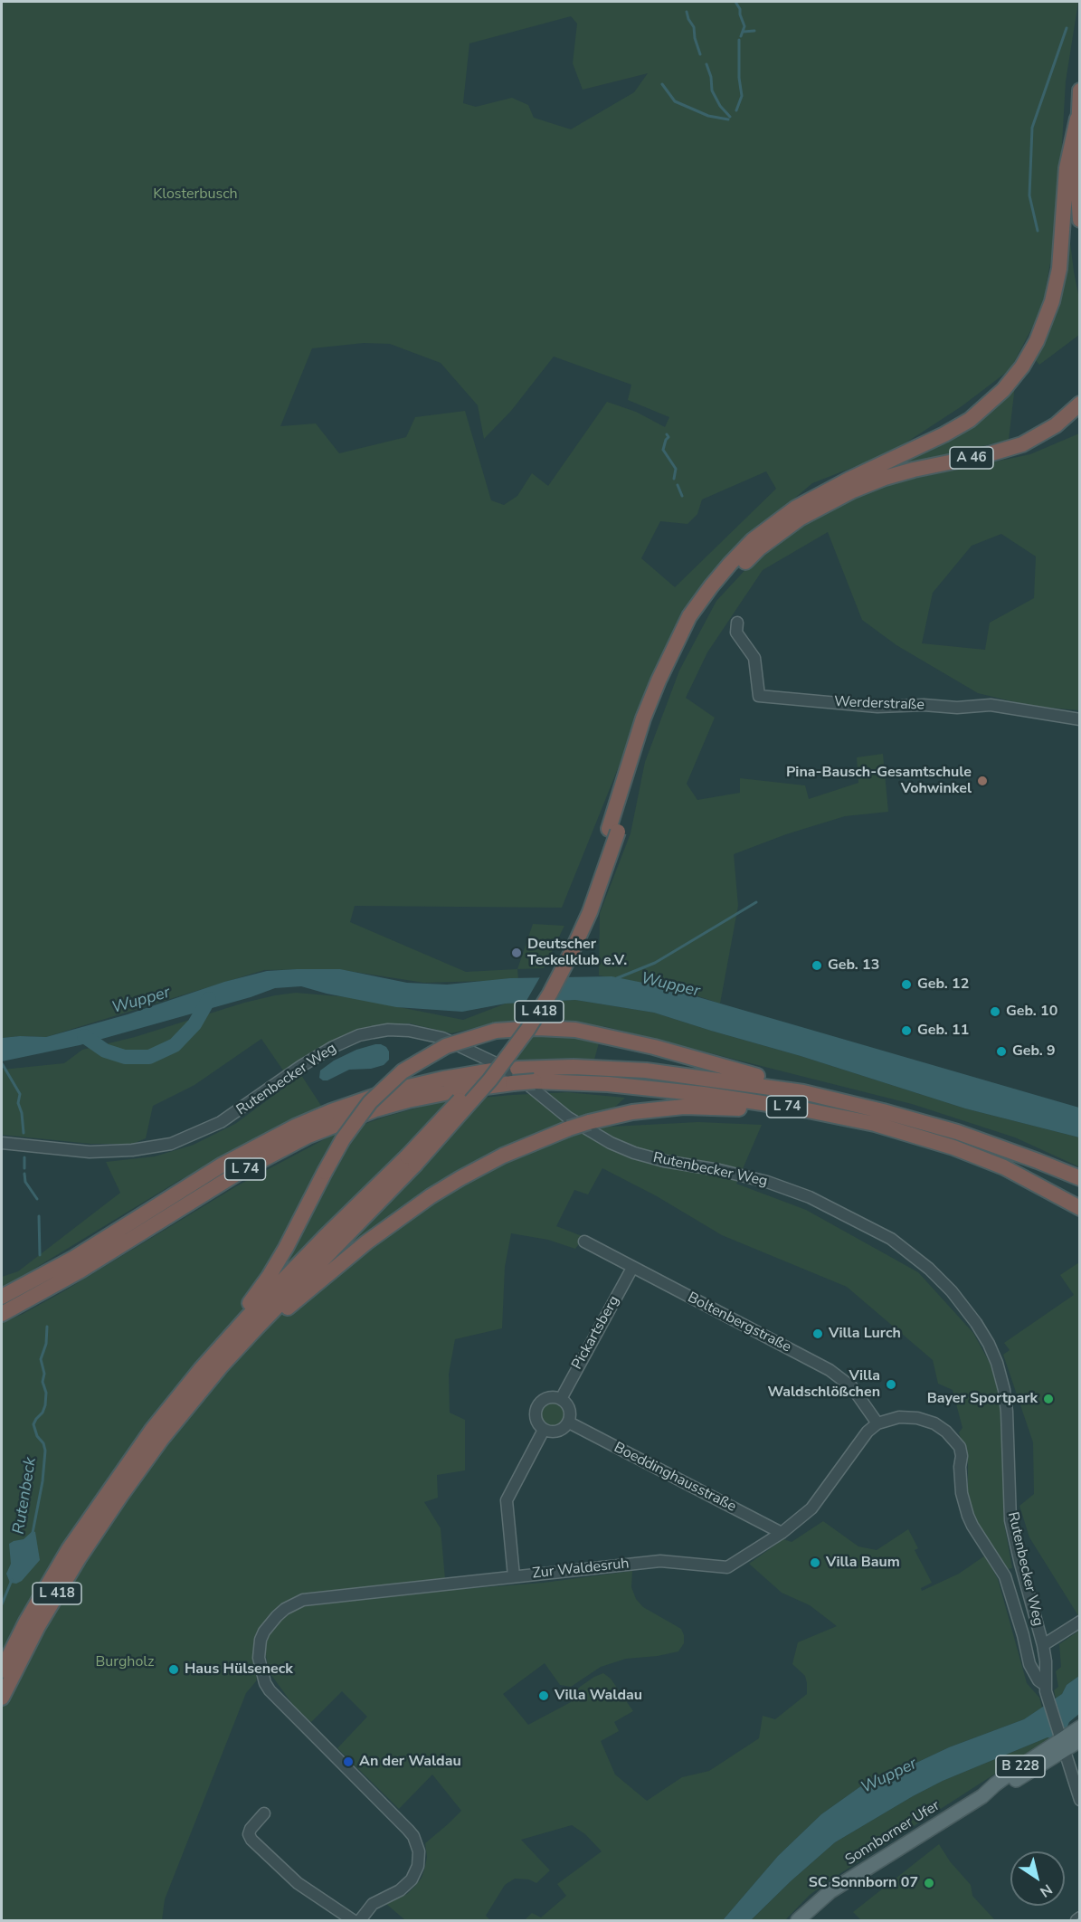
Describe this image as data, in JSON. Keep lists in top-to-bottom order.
{
  "streets": {
    "highway": ["A 46", "L 418", "L 74"],
    "main road": ["B 228", "Sonnborner Ufer"],
    "street": [
      "Werderstraße",
      "Rutenbecker Weg",
      "Boltenbergstraße",
      "Pickartsberg",
      "Boeddinghausstraße",
      "Zur Waldesruh"
    ]
  },
  "crossings": [
    ["A 46", "L 418"],
    ["L 418", "L 74"],
    ["Rutenbecker Weg", "Sonnborner Ufer"],
    ["Boltenbergstraße", "Pickartsberg"],
    ["Boltenbergstraße", "Zur Waldesruh"],
    ["Pickartsberg", "Boeddinghausstraße"],
    ["Boeddinghausstraße", "Zur Waldesruh"]
  ],
  "water": ["Wupper", "Rutenbeck"],
  "parks": ["Klosterbusch", "Burgholz"],
  "places": [
    "Pina-Bausch-Gesamtschule Vohwinkel",
    "Deutscher Teckelklub e.V.",
    "Geb. 13",
    "Geb. 12",
    "Geb. 10",
    "Geb. 11",
    "Geb. 9",
    "Villa Lurch",
    "Villa Waldschlößchen",
    "Bayer Sportpark",
    "Villa Baum",
    "Haus Hülseneck",
    "Villa Waldau",
    "An der Waldau",
    "SC Sonnborn 07"
  ],
  "north": "bottom right"
}
